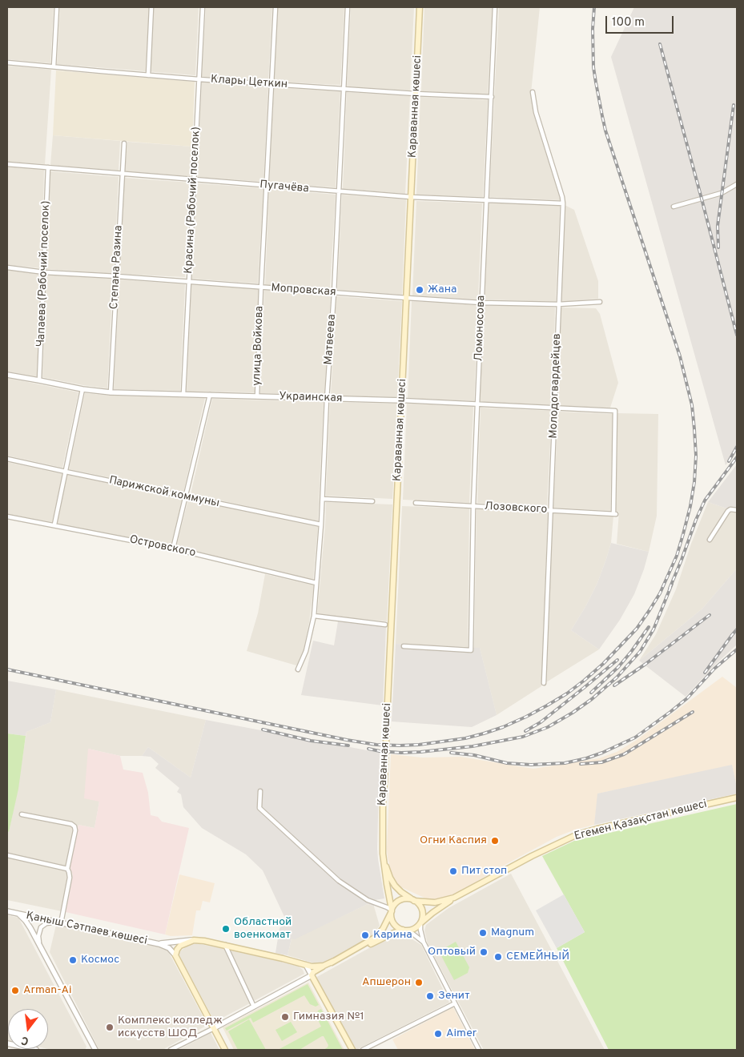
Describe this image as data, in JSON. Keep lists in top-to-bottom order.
{
  "streets": {
    "main road": ["Караванная көшесі", "Егемен Қазақстан көшесі"],
    "street": [
      "Клары Цеткин",
      "Пугачёва",
      "Красина (Рабочий поселок)",
      "Степана Разина",
      "Чапаева (Рабочий поселок)",
      "Мопровская",
      "Ломоносова",
      "Матвеева",
      "улица Войкова",
      "Молодогвардейцев",
      "Украинская",
      "Парижской коммуны",
      "Лозовского",
      "Островского",
      "Қаныш Сәтпаев көшесі"
    ]
  },
  "crossings": [
    ["Клары Цеткин", "Караванная көшесі"],
    ["Клары Цеткин", "Красина (Рабочий поселок)"],
    ["Клары Цеткин", "Ломоносова"],
    ["Клары Цеткин", "Матвеева"],
    ["Клары Цеткин", "улица Войкова"],
    ["Караванная көшесі", "Пугачёва"],
    ["Караванная көшесі", "Мопровская"],
    ["Караванная көшесі", "Украинская"],
    ["Караванная көшесі", "Егемен Қазақстан көшесі"],
    ["Пугачёва", "Красина (Рабочий поселок)"],
    ["Пугачёва", "Степана Разина"],
    ["Пугачёва", "Чапаева (Рабочий поселок)"],
    ["Пугачёва", "Ломоносова"],
    ["Пугачёва", "Матвеева"],
    ["Пугачёва", "улица Войкова"],
    ["Пугачёва", "Молодогвардейцев"],
    ["Красина (Рабочий поселок)", "Мопровская"],
    ["Красина (Рабочий поселок)", "Украинская"],
    ["Степана Разина", "Мопровская"],
    ["Степана Разина", "Украинская"],
    ["Чапаева (Рабочий поселок)", "Мопровская"],
    ["Чапаева (Рабочий поселок)", "Украинская"],
    ["Мопровская", "Ломоносова"],
    ["Мопровская", "Матвеева"],
    ["Мопровская", "улица Войкова"],
    ["Мопровская", "Молодогвардейцев"],
    ["Ломоносова", "Украинская"],
    ["Ломоносова", "Лозовского"],
    ["Матвеева", "Украинская"],
    ["Матвеева", "Парижской коммуны"],
    ["Матвеева", "Островского"],
    ["улица Войкова", "Украинская"],
    ["Молодогвардейцев", "Украинская"],
    ["Молодогвардейцев", "Лозовского"],
    ["Украинская", "Лозовского"]
  ],
  "places": [
    "Жана",
    "Огни Каспия",
    "Пит стоп",
    "Областной военкомат",
    "Magnum",
    "Карина",
    "Оптовый",
    "СЕМЕЙНЫЙ",
    "Космос",
    "Апшерон",
    "Arman-Ai",
    "Зенит",
    "Гимназия №1",
    "Комплекс колледж искусств ШОД",
    "Aimer"
  ],
  "scale_bar": "100 m",
  "north": "bottom"
}
